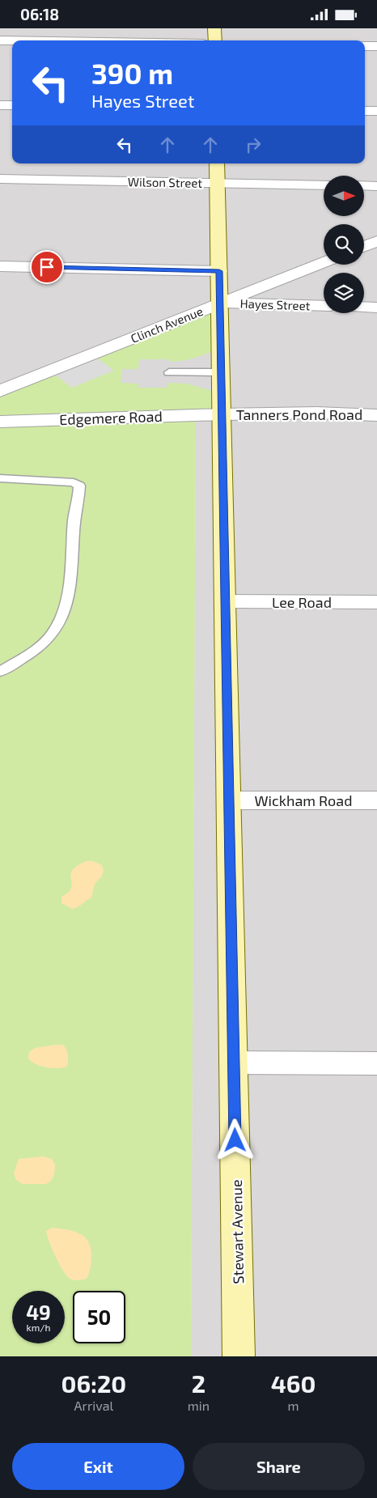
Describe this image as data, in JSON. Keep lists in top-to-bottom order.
{
  "streets": {
    "main road": ["Stewart Avenue"],
    "street": [
      "Wilson Street",
      "Hayes Street",
      "Clinch Avenue",
      "Tanners Pond Road",
      "Edgemere Road",
      "Lee Road",
      "Wickham Road"
    ]
  },
  "crossings": [
    ["Wilson Street", "Stewart Avenue"],
    ["Hayes Street", "Clinch Avenue"],
    ["Hayes Street", "Stewart Avenue"],
    ["Clinch Avenue", "Stewart Avenue"],
    ["Tanners Pond Road", "Edgemere Road"],
    ["Tanners Pond Road", "Stewart Avenue"],
    ["Edgemere Road", "Stewart Avenue"],
    ["Lee Road", "Stewart Avenue"],
    ["Wickham Road", "Stewart Avenue"]
  ],
  "north": "right",
  "page": {
    "status": "06:18",
    "turn": ["390 m", "Hayes Street"],
    "speed": "49 km/h",
    "limit": "50",
    "eta": [
      "06:20",
      "Arrival",
      "2",
      "min",
      "460",
      "m"
    ],
    "buttons": ["Exit", "Share"]
  }
}
